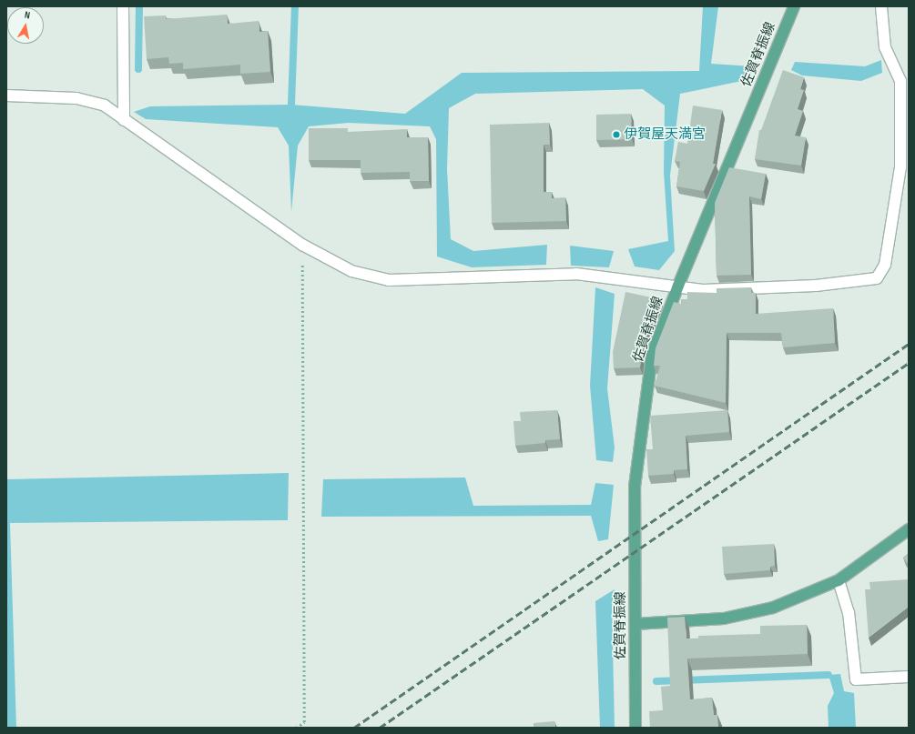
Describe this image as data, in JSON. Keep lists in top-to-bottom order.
{
  "streets": {
    "main road": ["佐賀脊振線"]
  },
  "places": ["伊賀屋天満宮"],
  "north": "top"
}
